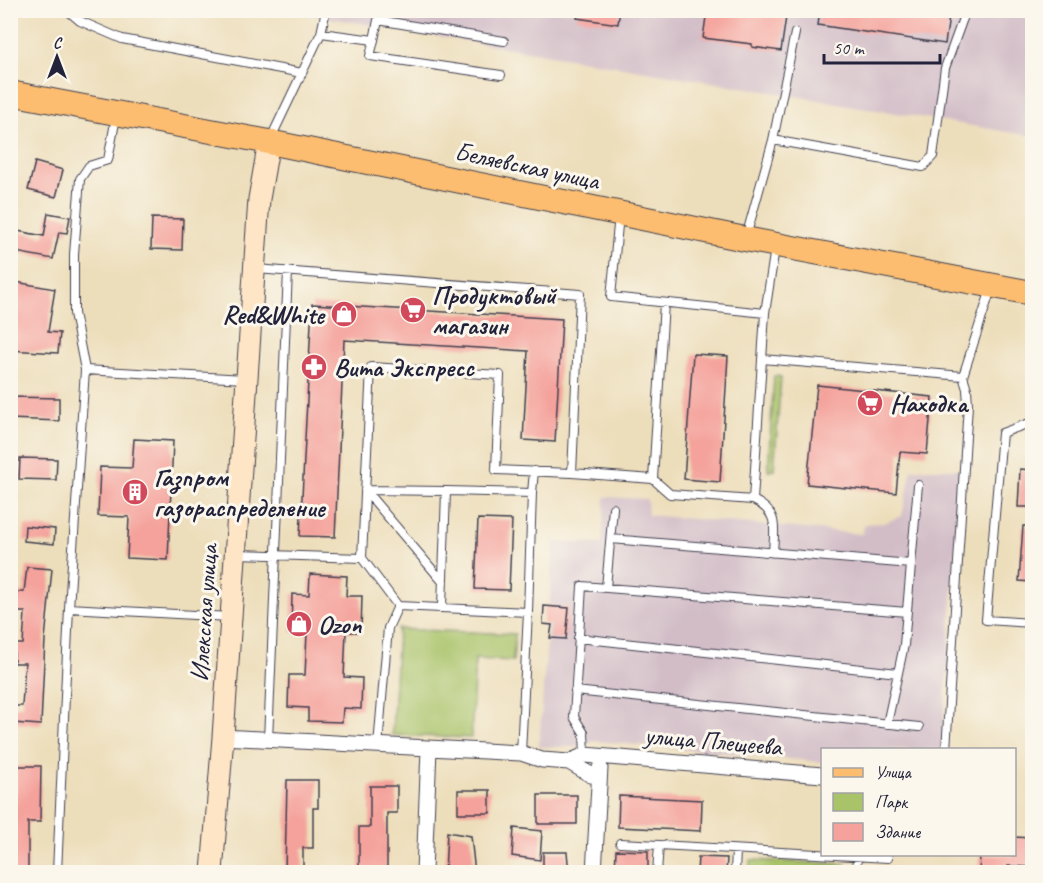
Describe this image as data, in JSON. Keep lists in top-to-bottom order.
{
  "streets": {
    "main road": ["Беляевская улица"],
    "street": ["Илекская улица", "улица Плещеева"]
  },
  "crossings": [
    ["Беляевская улица", "Илекская улица"]
  ],
  "places": {
    "supermarket": ["Продуктовый магазин", "Находка"],
    "shop": ["Red&White", "Ozon"],
    "pharmacy": ["Вита Экспресс"],
    "building": ["Газпром газораспределение"]
  },
  "legend": ["Улица", "Парк", "Здание"],
  "scale_bar": "50 m",
  "north": "top"
}
